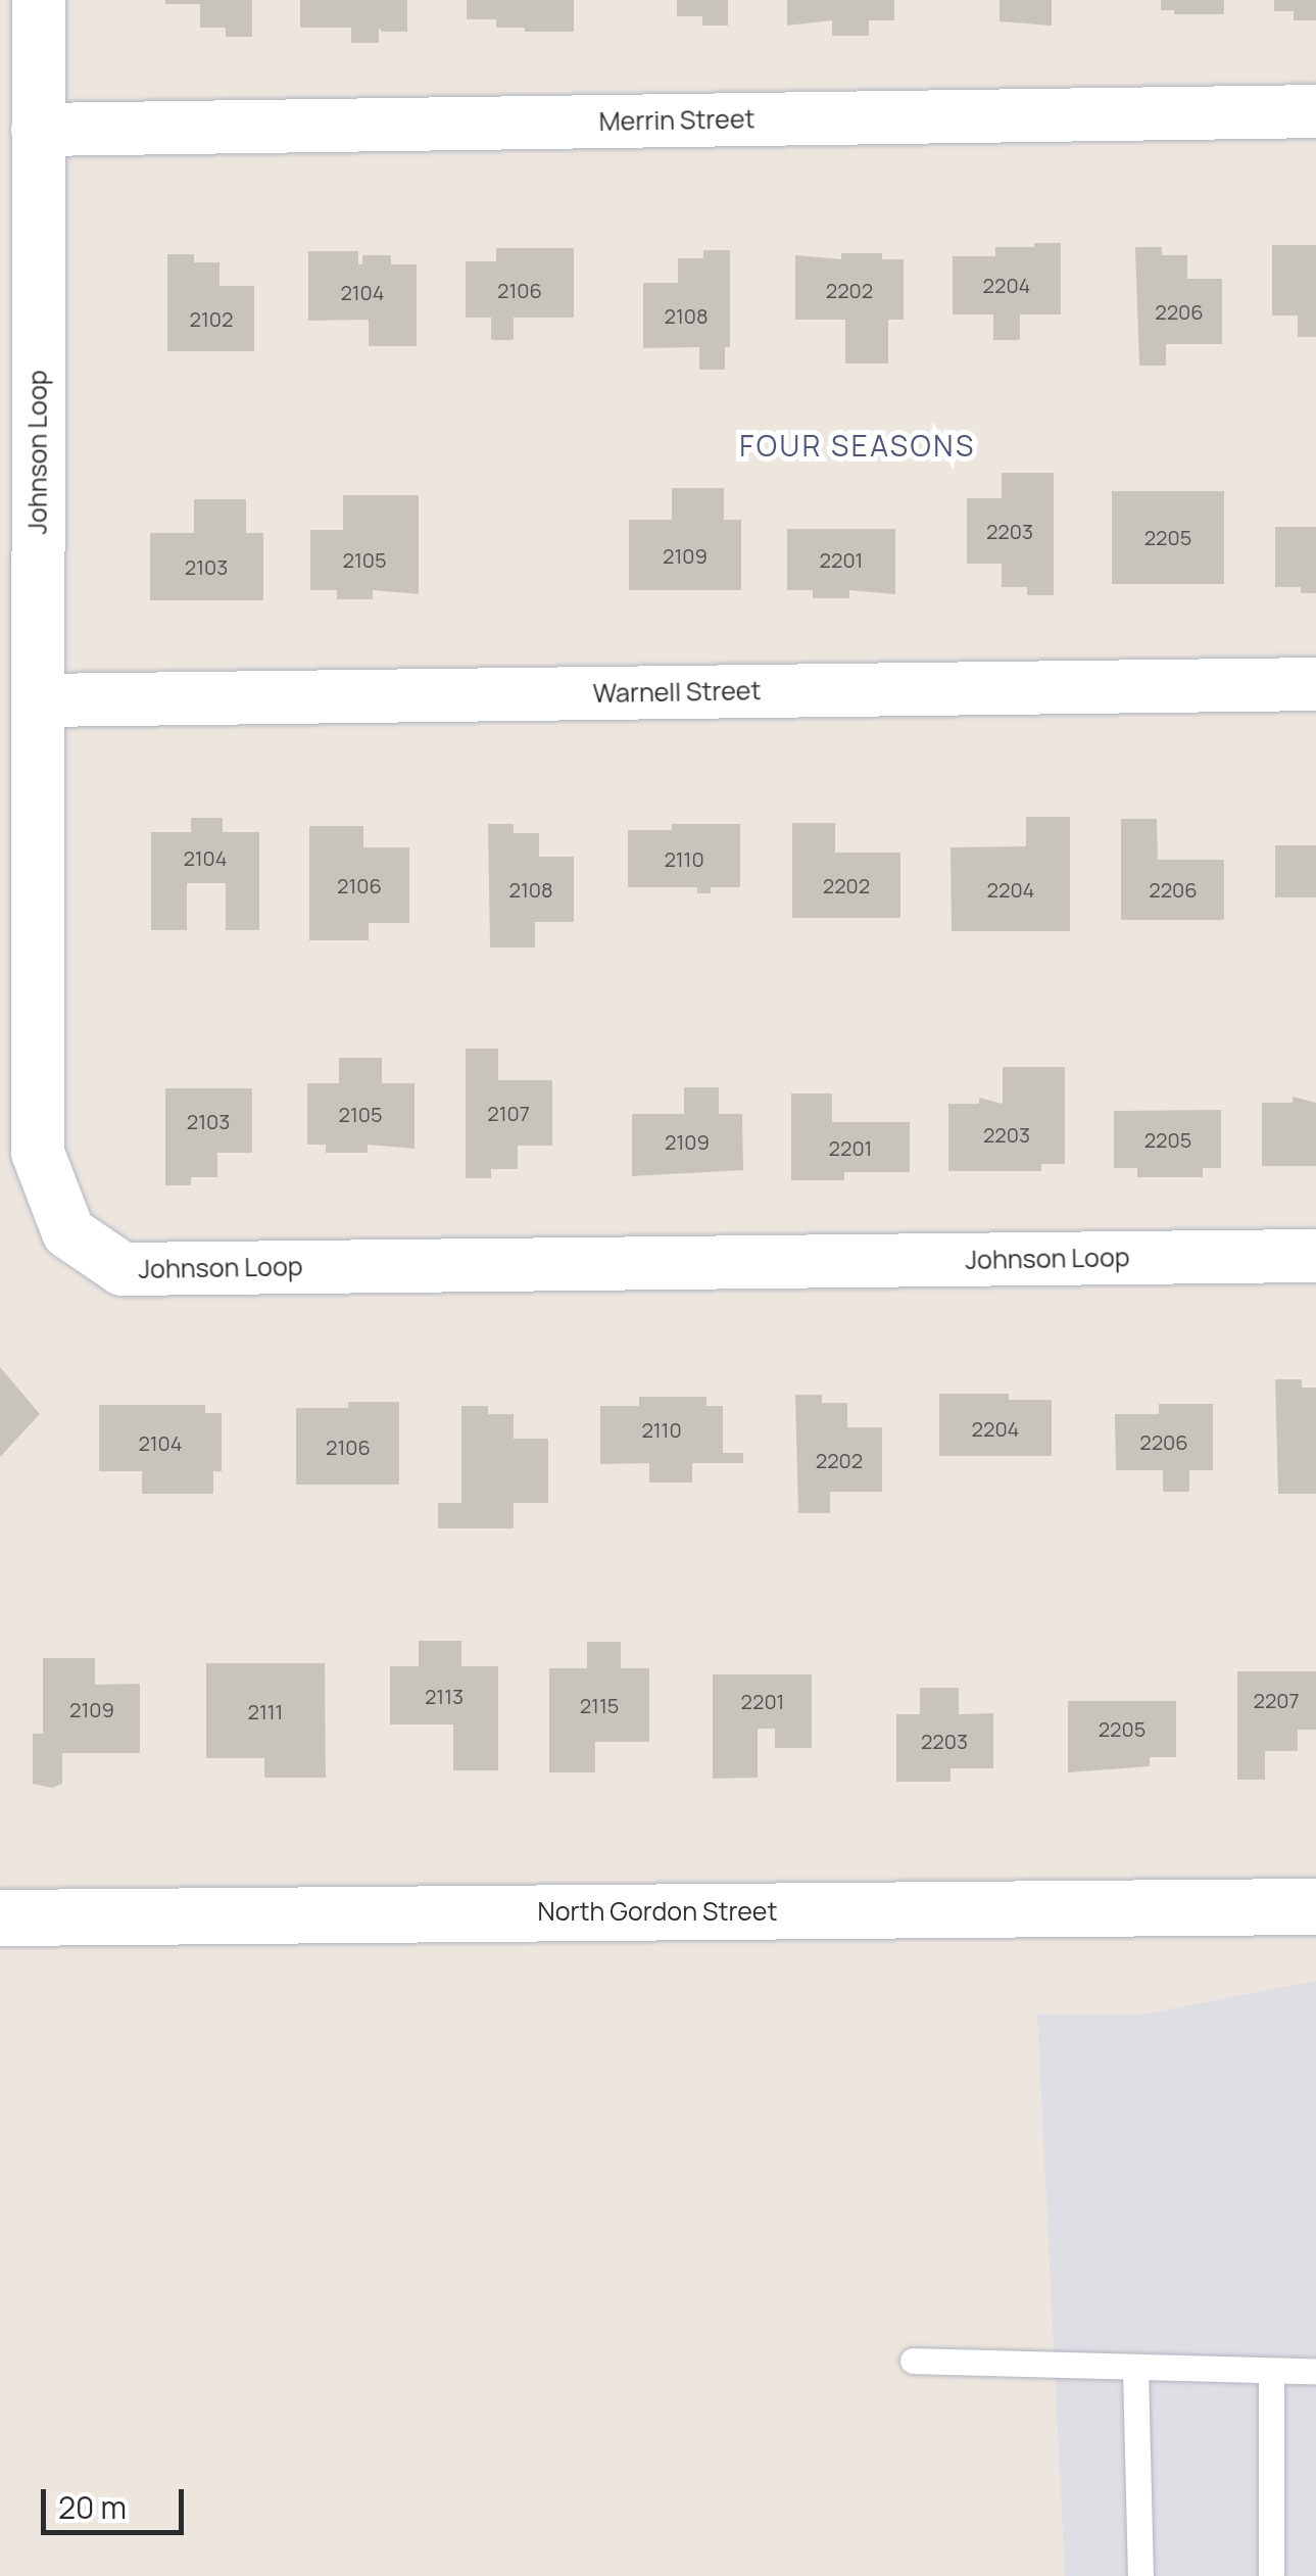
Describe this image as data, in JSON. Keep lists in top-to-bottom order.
{
  "streets": {
    "street": [
      "Merrin Street",
      "Johnson Loop",
      "Warnell Street",
      "North Gordon Street"
    ]
  },
  "crossings": [
    ["Merrin Street", "Johnson Loop"],
    ["Johnson Loop", "Warnell Street"]
  ],
  "districts": ["FOUR SEASONS"],
  "house_numbers": [
    "2204",
    "2106",
    "2202",
    "2104",
    "2206",
    "2108",
    "2102",
    "2203",
    "2205",
    "2109",
    "2105",
    "2201",
    "2103",
    "2104",
    "2110",
    "2106",
    "2202",
    "2108",
    "2204",
    "2206",
    "2107",
    "2105",
    "2103",
    "2203",
    "2205",
    "2109",
    "2201",
    "2204",
    "2110",
    "2206",
    "2104",
    "2106",
    "2202",
    "2113",
    "2207",
    "2201",
    "2115",
    "2109",
    "2111",
    "2205",
    "2203"
  ],
  "scale_bar": "20 m"
}
